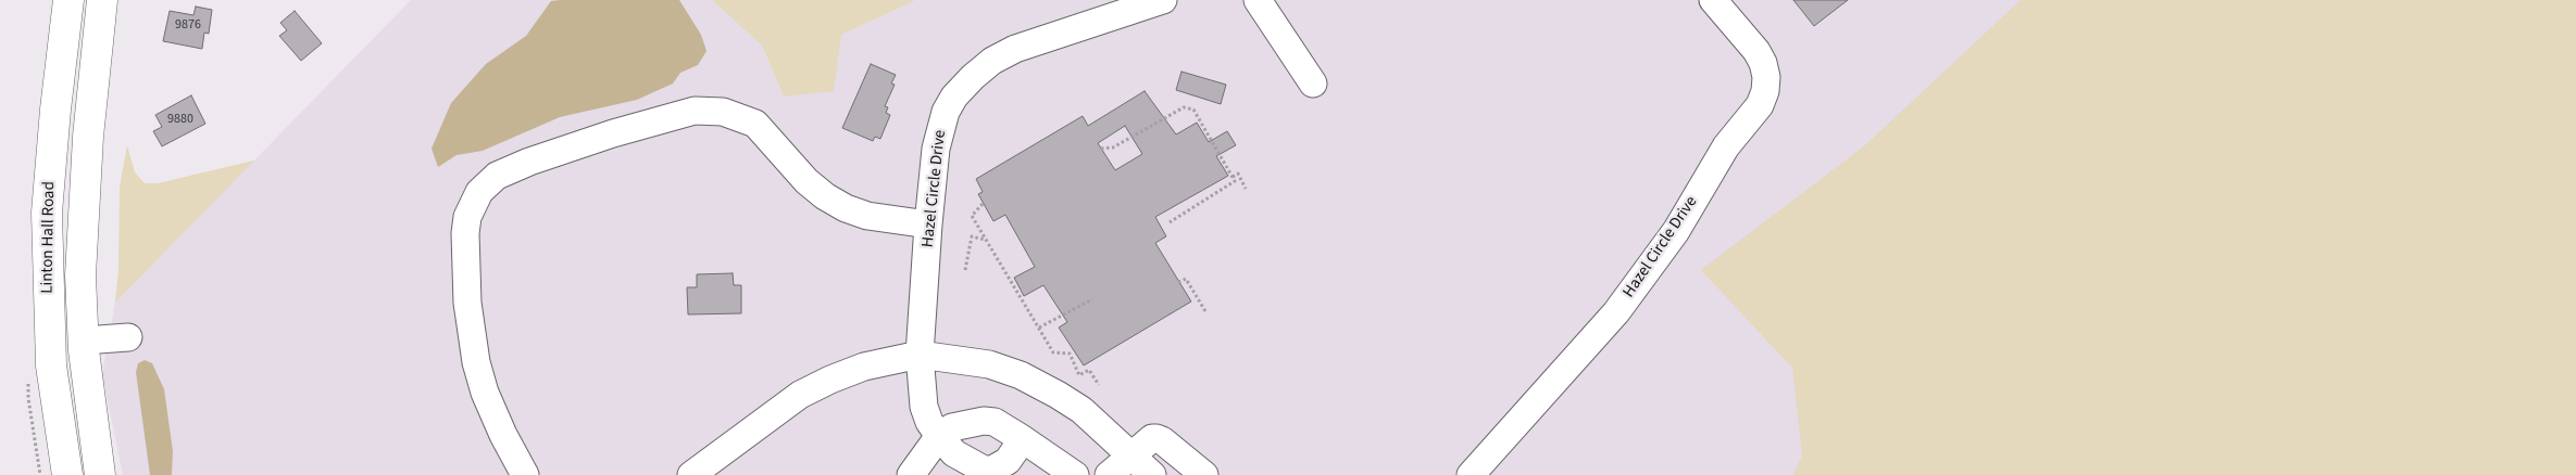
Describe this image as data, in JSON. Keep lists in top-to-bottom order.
{
  "streets": {
    "main road": ["Linton Hall Road"],
    "street": ["Hazel Circle Drive"]
  },
  "house_numbers": ["9876", "9880"]
}
